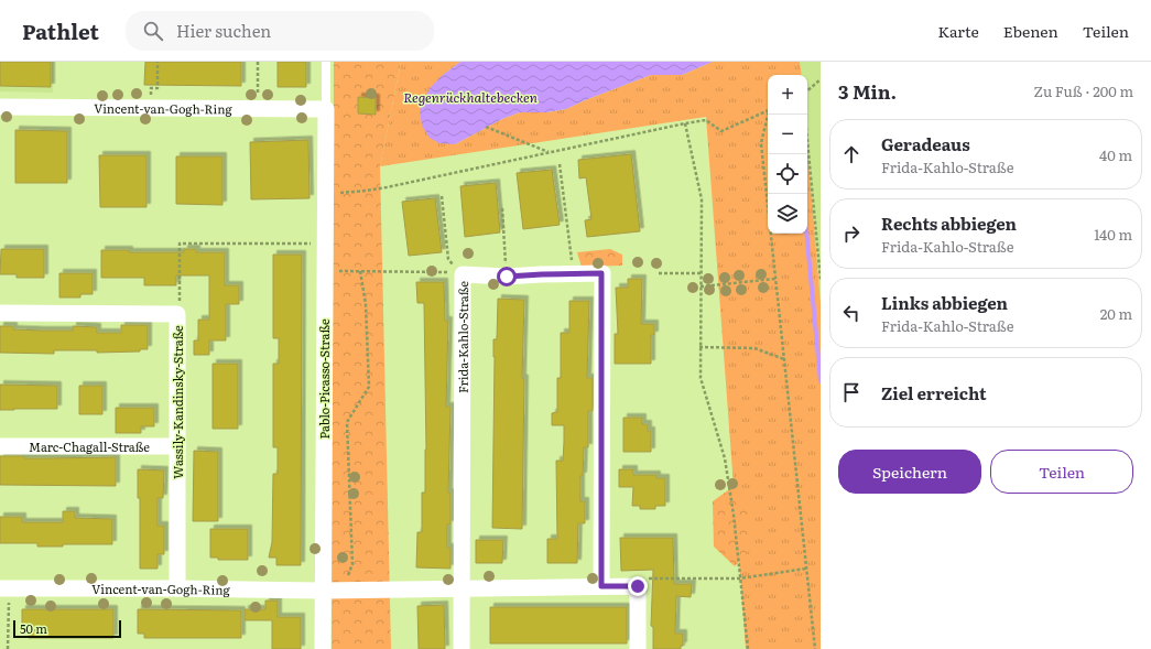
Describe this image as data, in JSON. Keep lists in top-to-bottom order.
{
  "streets": {
    "street": [
      "Vincent-van-Gogh-Ring",
      "Frida-Kahlo-Straße",
      "Pablo-Picasso-Straße",
      "Wassily-Kandinsky-Straße",
      "Marc-Chagall-Straße"
    ]
  },
  "crossings": [
    ["Vincent-van-Gogh-Ring", "Pablo-Picasso-Straße"],
    ["Vincent-van-Gogh-Ring", "Wassily-Kandinsky-Straße"],
    ["Wassily-Kandinsky-Straße", "Marc-Chagall-Straße"]
  ],
  "water": ["Regenrückhaltebecken"],
  "scale_bar": "50 m",
  "page": {
    "header": "Pathlet",
    "search": "Hier suchen",
    "nav": ["Karte", "Ebenen", "Teilen"],
    "heading": ["3 Min.", "Zu Fuß · 200 m"],
    "map_buttons": ["+", "−"],
    "list": [
      ["Geradeaus", "Frida-Kahlo-Straße", "40 m"],
      ["Rechts abbiegen", "Frida-Kahlo-Straße", "140 m"],
      ["Links abbiegen", "Frida-Kahlo-Straße", "20 m"],
      "Ziel erreicht"
    ],
    "buttons": ["Speichern", "Teilen"],
    "scale": "50 m"
  }
}
